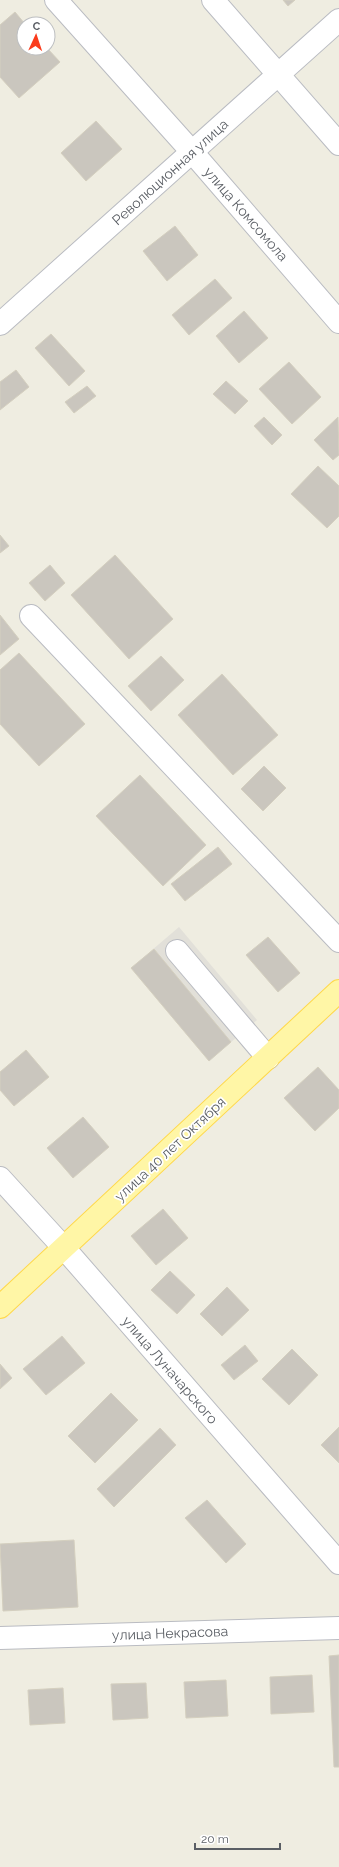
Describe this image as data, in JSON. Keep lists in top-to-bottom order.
{
  "streets": {
    "main road": ["улица 40 лет Октября"],
    "street": [
      "Революционная улица",
      "улица Комсомола",
      "улица Луначарского",
      "улица Некрасова"
    ]
  },
  "crossings": [
    ["Революционная улица", "улица Комсомола"],
    ["улица 40 лет Октября", "улица Луначарского"]
  ],
  "scale_bar": "20 m",
  "north": "top"
}
